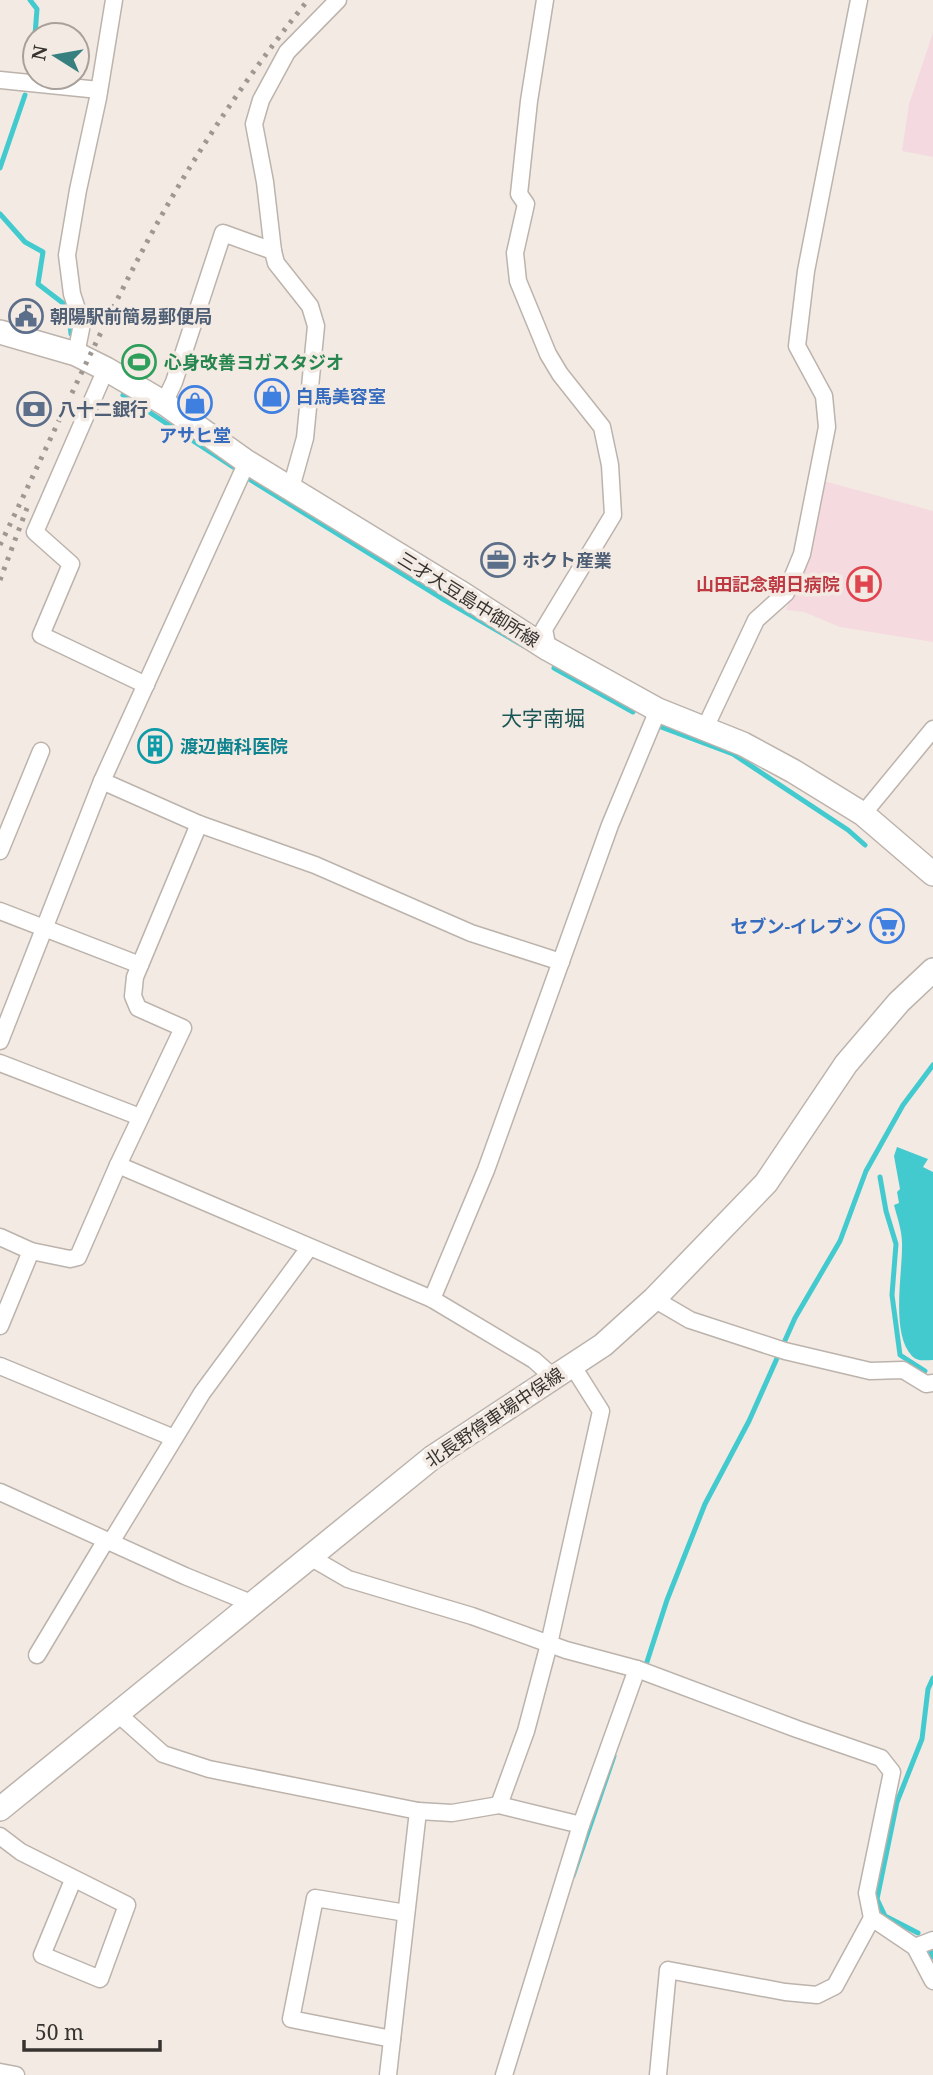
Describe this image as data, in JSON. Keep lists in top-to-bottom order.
{
  "streets": {
    "main road": ["三才大豆島中御所線", "北長野停車場中俣線"]
  },
  "districts": ["大字南堀"],
  "places": {
    "public building": ["朝陽駅前簡易郵便局"],
    "sports": ["心身改善ヨガスタジオ"],
    "shop": ["白馬美容室", "アサヒ堂"],
    "bank": ["八十二銀行"],
    "office": ["ホクト産業"],
    "hospital": ["山田記念朝日病院"],
    "building": ["渡辺歯科医院"],
    "supermarket": ["セブン-イレブン"]
  },
  "scale_bar": "50 m",
  "north": "left"
}
